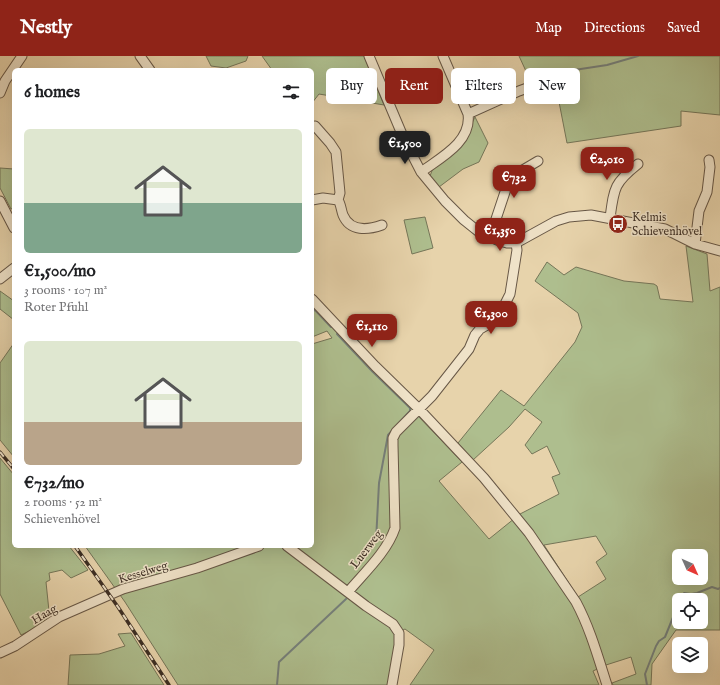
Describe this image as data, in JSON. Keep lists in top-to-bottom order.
{
  "streets": {
    "street": ["Luerweg", "Kesselweg", "Haag"]
  },
  "crossings": [
    ["Kesselweg", "Haag"]
  ],
  "places": {
    "bus stop": ["Kelmis Schievenhövel"]
  },
  "north": "bottom right",
  "page": {
    "header": "Nestly",
    "nav": ["Map", "Directions", "Saved"],
    "chip": [
      "Buy",
      "Rent",
      "Filters",
      "New"
    ],
    "heading": "6 homes",
    "list": [
      {
        "name": "€1,500/mo",
        "note": "3 rooms · 107 m² · Roter Pfuhl"
      },
      {
        "name": "€732/mo",
        "note": "2 rooms · 52 m² · Schievenhövel"
      }
    ],
    "price": [
      "€1,500",
      "€2,010",
      "€732",
      "€1,350",
      "€1,300",
      "€1,110"
    ]
  }
}
